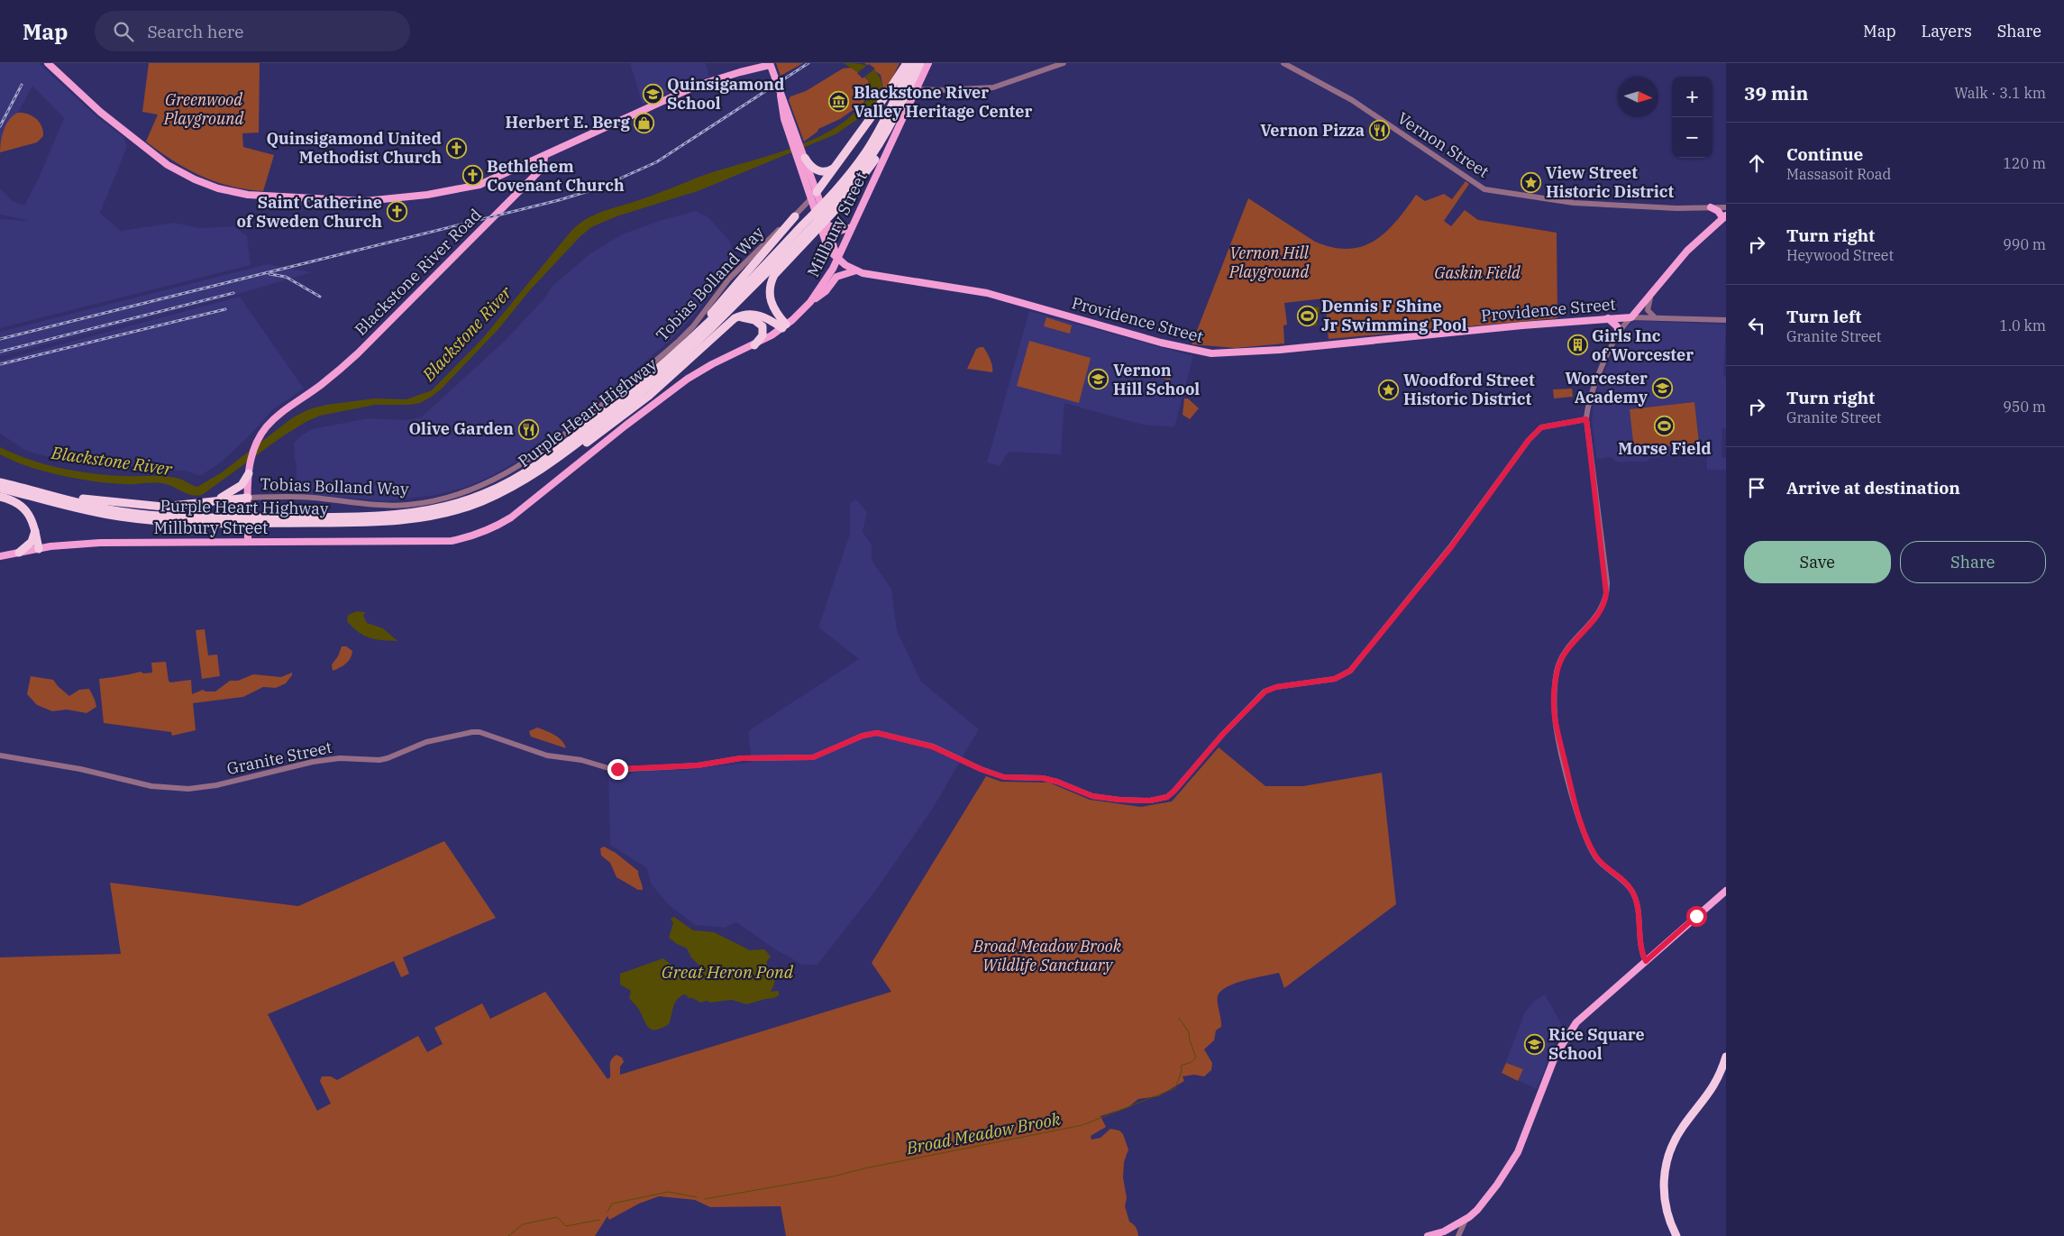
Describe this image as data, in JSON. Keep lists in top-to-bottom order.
{
  "streets": {
    "highway": ["Purple Heart Highway"],
    "main road": ["Millbury Street", "Blackstone River Road", "Providence Street"],
    "street": ["Vernon Street", "Tobias Bolland Way", "Granite Street"]
  },
  "crossings": [
    ["Millbury Street", "Blackstone River Road"],
    ["Millbury Street", "Providence Street"],
    ["Blackstone River Road", "Tobias Bolland Way"]
  ],
  "water": ["Blackstone River", "Great Heron Pond", "Broad Meadow Brook"],
  "parks": [
    "Greenwood Playground",
    "Vernon Hill Playground",
    "Gaskin Field",
    "Broad Meadow Brook Wildlife Sanctuary"
  ],
  "places": {
    "school or university": [
      "Quinsigamond School",
      "Vernon Hill School",
      "Worcester Academy",
      "Rice Square School"
    ],
    "museum": ["Blackstone River Valley Heritage Center"],
    "shop": ["Herbert E. Berg"],
    "restaurant": ["Vernon Pizza", "Olive Garden"],
    "church": ["Quinsigamond United Methodist Church", "Bethlehem Covenant Church", "Saint Catherine of Sweden Church"],
    "place": ["View Street Historic District", "Woodford Street Historic District"],
    "sports": ["Dennis F Shine Jr Swimming Pool", "Morse Field"],
    "building": ["Girls Inc of Worcester"]
  },
  "north": "right",
  "page": {
    "header": "Map",
    "search": "Search here",
    "nav": ["Map", "Layers", "Share"],
    "heading": ["39 min", "Walk · 3.1 km"],
    "map_buttons": ["+", "−"],
    "list": [
      ["Continue", "Massasoit Road", "120 m"],
      ["Turn right", "Heywood Street", "990 m"],
      ["Turn left", "Granite Street", "1.0 km"],
      ["Turn right", "Granite Street", "950 m"],
      "Arrive at destination"
    ],
    "buttons": ["Save", "Share"]
  }
}
